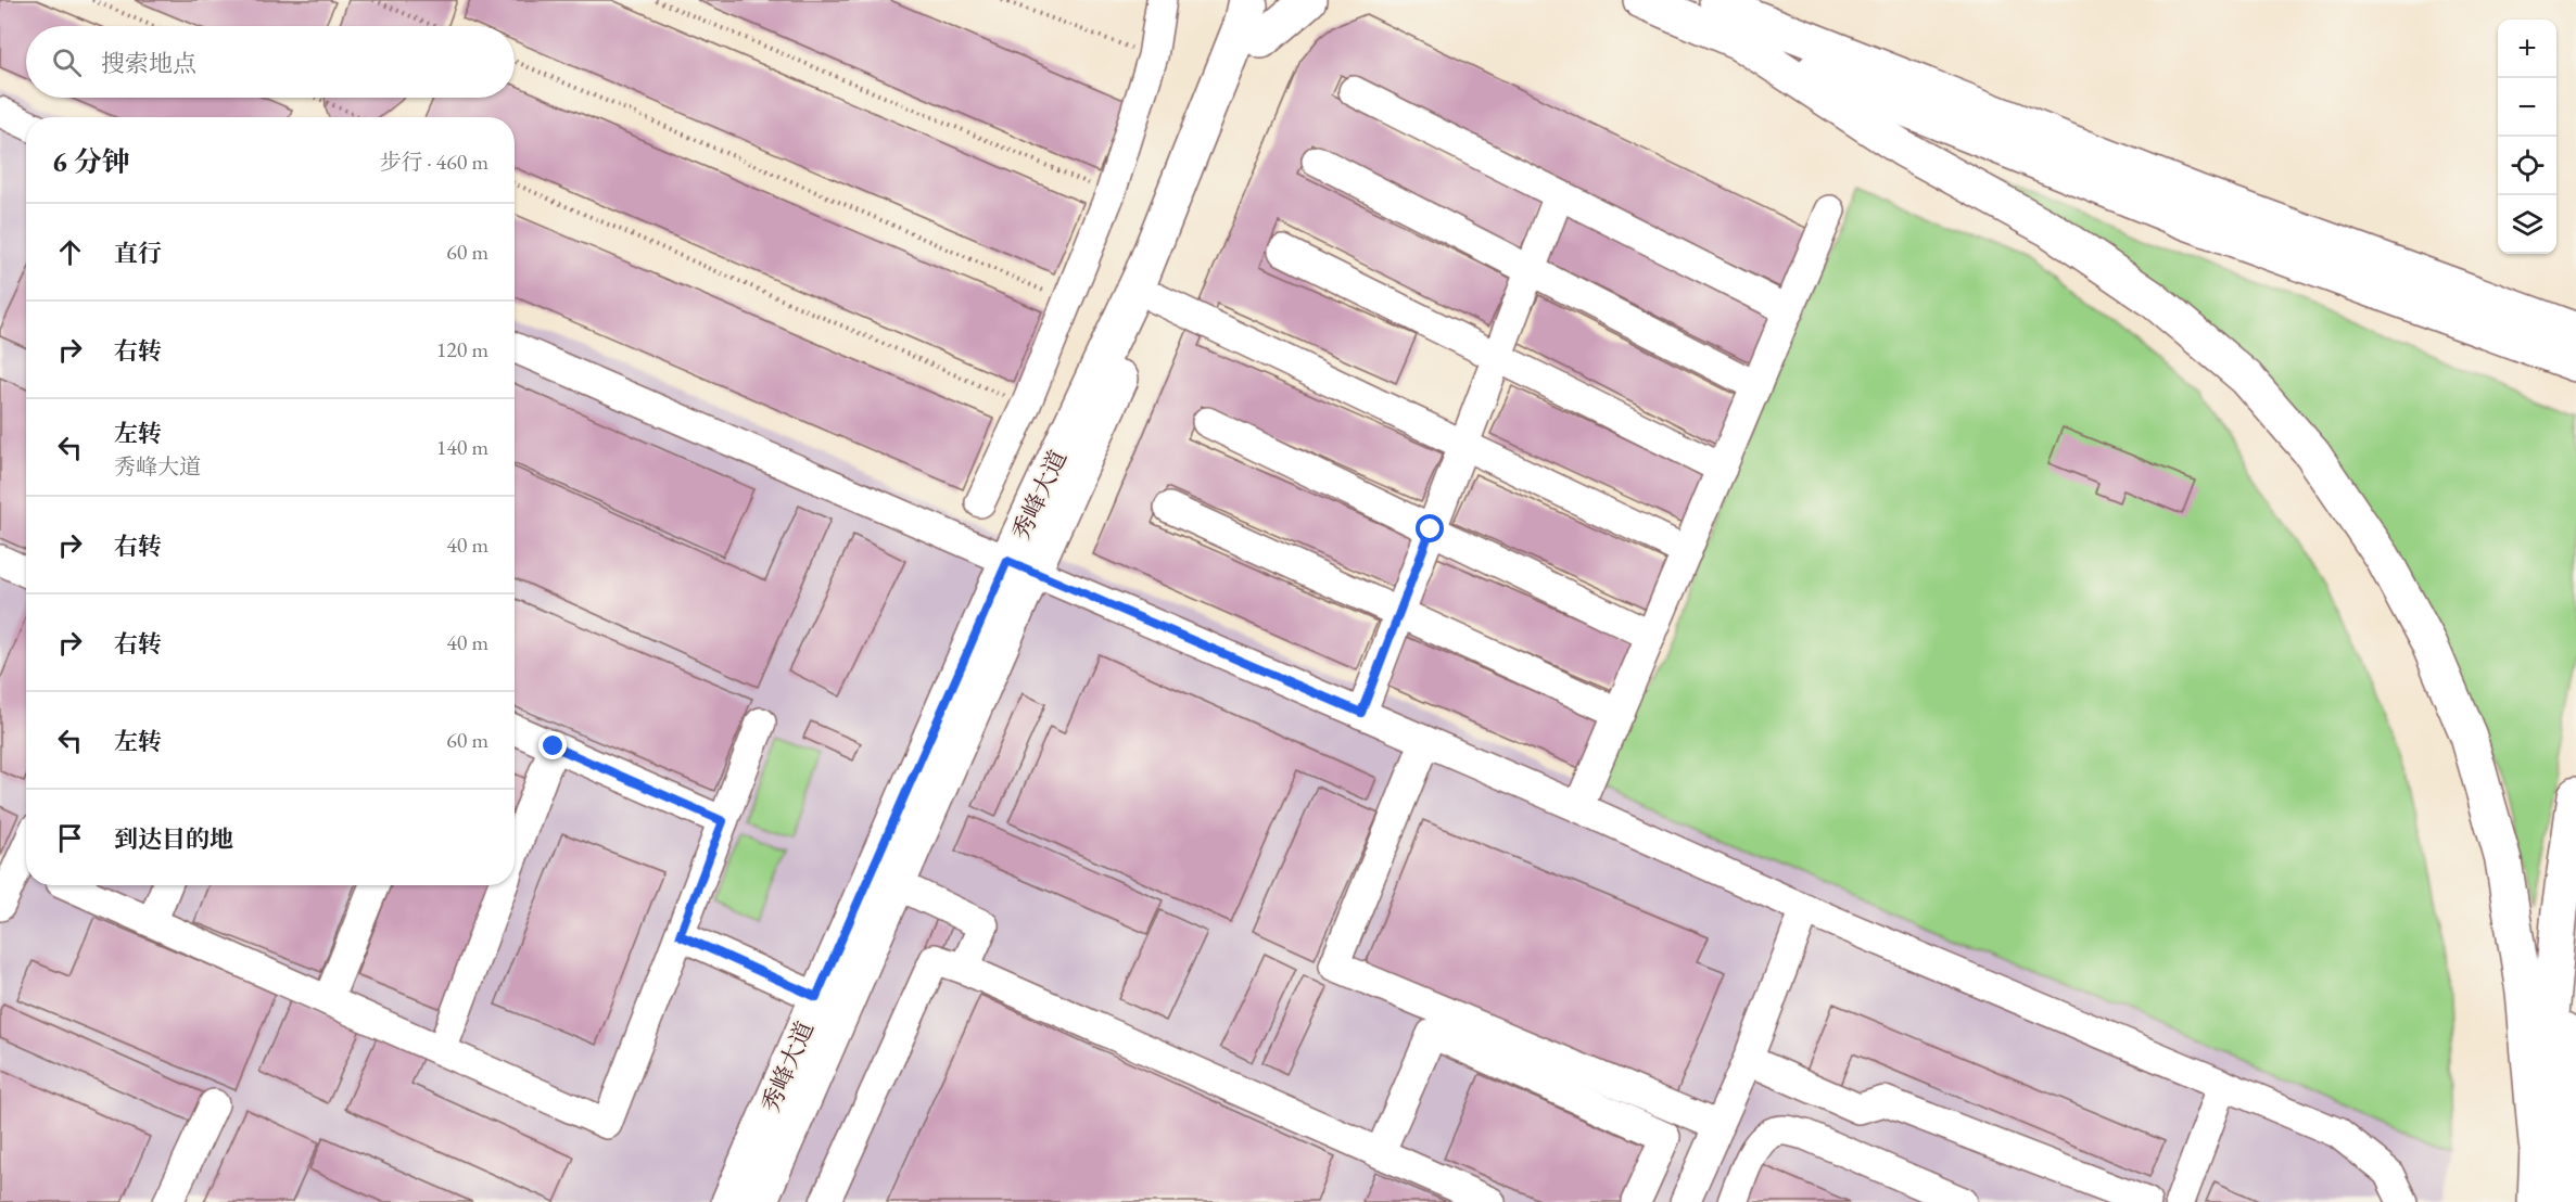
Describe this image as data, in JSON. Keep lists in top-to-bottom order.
{
  "streets": {
    "main road": ["秀峰大道"]
  },
  "page": {
    "map_buttons": ["+", "−"],
    "search": "搜索地点",
    "heading": ["6 分钟", "步行 · 460 m"],
    "list": [
      ["直行", "60 m"],
      ["右转", "120 m"],
      ["左转", "秀峰大道", "140 m"],
      ["右转", "40 m"],
      ["右转", "40 m"],
      ["左转", "60 m"],
      "到达目的地"
    ]
  }
}
